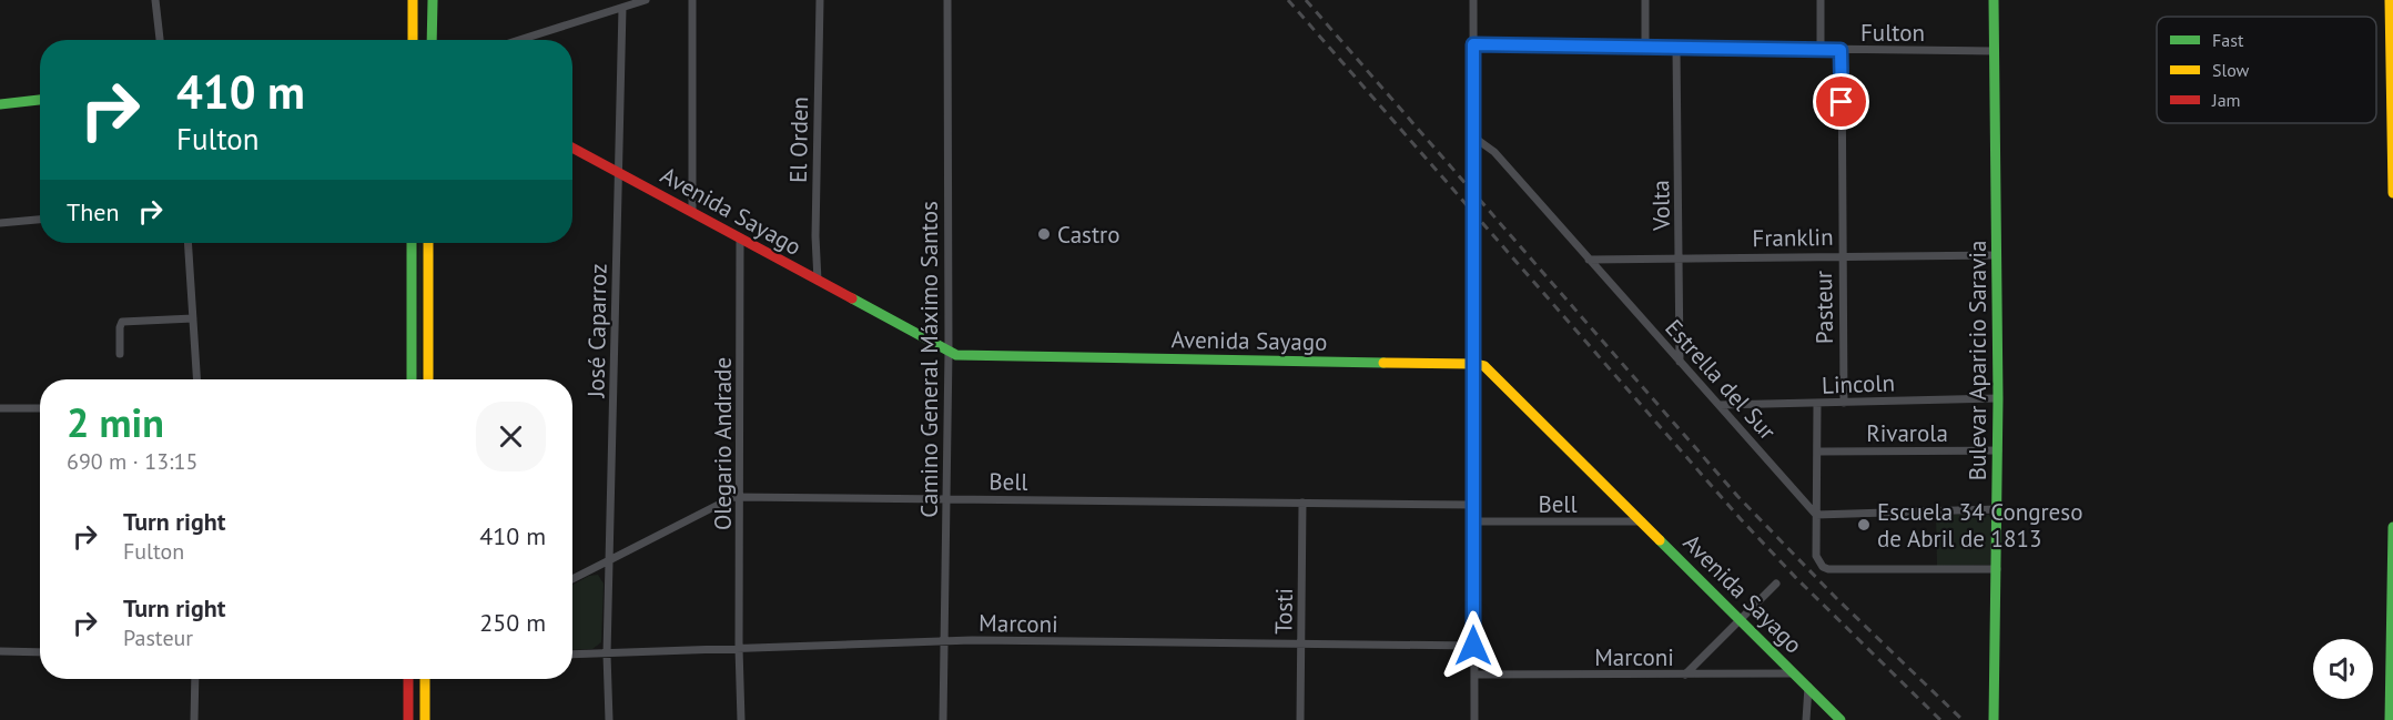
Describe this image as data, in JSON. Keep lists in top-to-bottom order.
{
  "streets": {
    "street": [
      "Fulton",
      "El Orden",
      "Volta",
      "Avenida Sayago",
      "Franklin",
      "Pasteur",
      "José Caparroz",
      "Camino General Máximo Santos",
      "Bulevar Aparicio Saravia",
      "Estrella del Sur",
      "Lincoln",
      "Rivarola",
      "Olegario Andrade",
      "Bell",
      "Tosti",
      "Marconi"
    ]
  },
  "crossings": [
    ["Fulton", "Volta"],
    ["Fulton", "Pasteur"],
    ["Fulton", "Bulevar Aparicio Saravia"],
    ["El Orden", "Avenida Sayago"],
    ["Volta", "Franklin"],
    ["Volta", "Estrella del Sur"],
    ["Avenida Sayago", "José Caparroz"],
    ["Avenida Sayago", "Camino General Máximo Santos"],
    ["Avenida Sayago", "Olegario Andrade"],
    ["Avenida Sayago", "Bell"],
    ["Avenida Sayago", "Marconi"],
    ["Franklin", "Pasteur"],
    ["Franklin", "Bulevar Aparicio Saravia"],
    ["Franklin", "Estrella del Sur"],
    ["Pasteur", "Lincoln"],
    ["José Caparroz", "Bell"],
    ["José Caparroz", "Marconi"],
    ["Camino General Máximo Santos", "Bell"],
    ["Camino General Máximo Santos", "Marconi"],
    ["Bulevar Aparicio Saravia", "Lincoln"],
    ["Bulevar Aparicio Saravia", "Rivarola"],
    ["Estrella del Sur", "Lincoln"],
    ["Olegario Andrade", "Bell"],
    ["Olegario Andrade", "Marconi"],
    ["Bell", "Tosti"],
    ["Tosti", "Marconi"]
  ],
  "places": ["Castro", "Escuela 34 Congreso de Abril de 1813"],
  "legend": ["Fast", "Slow", "Jam"],
  "page": {
    "turn": ["410 m", "Fulton"],
    "then": "Then",
    "heading": ["2 min", "690 m · 13:15"],
    "list": [
      {
        "name": "Turn right",
        "note": "Fulton",
        "value": "410 m"
      },
      {
        "name": "Turn right",
        "note": "Pasteur",
        "value": "250 m"
      }
    ]
  }
}
